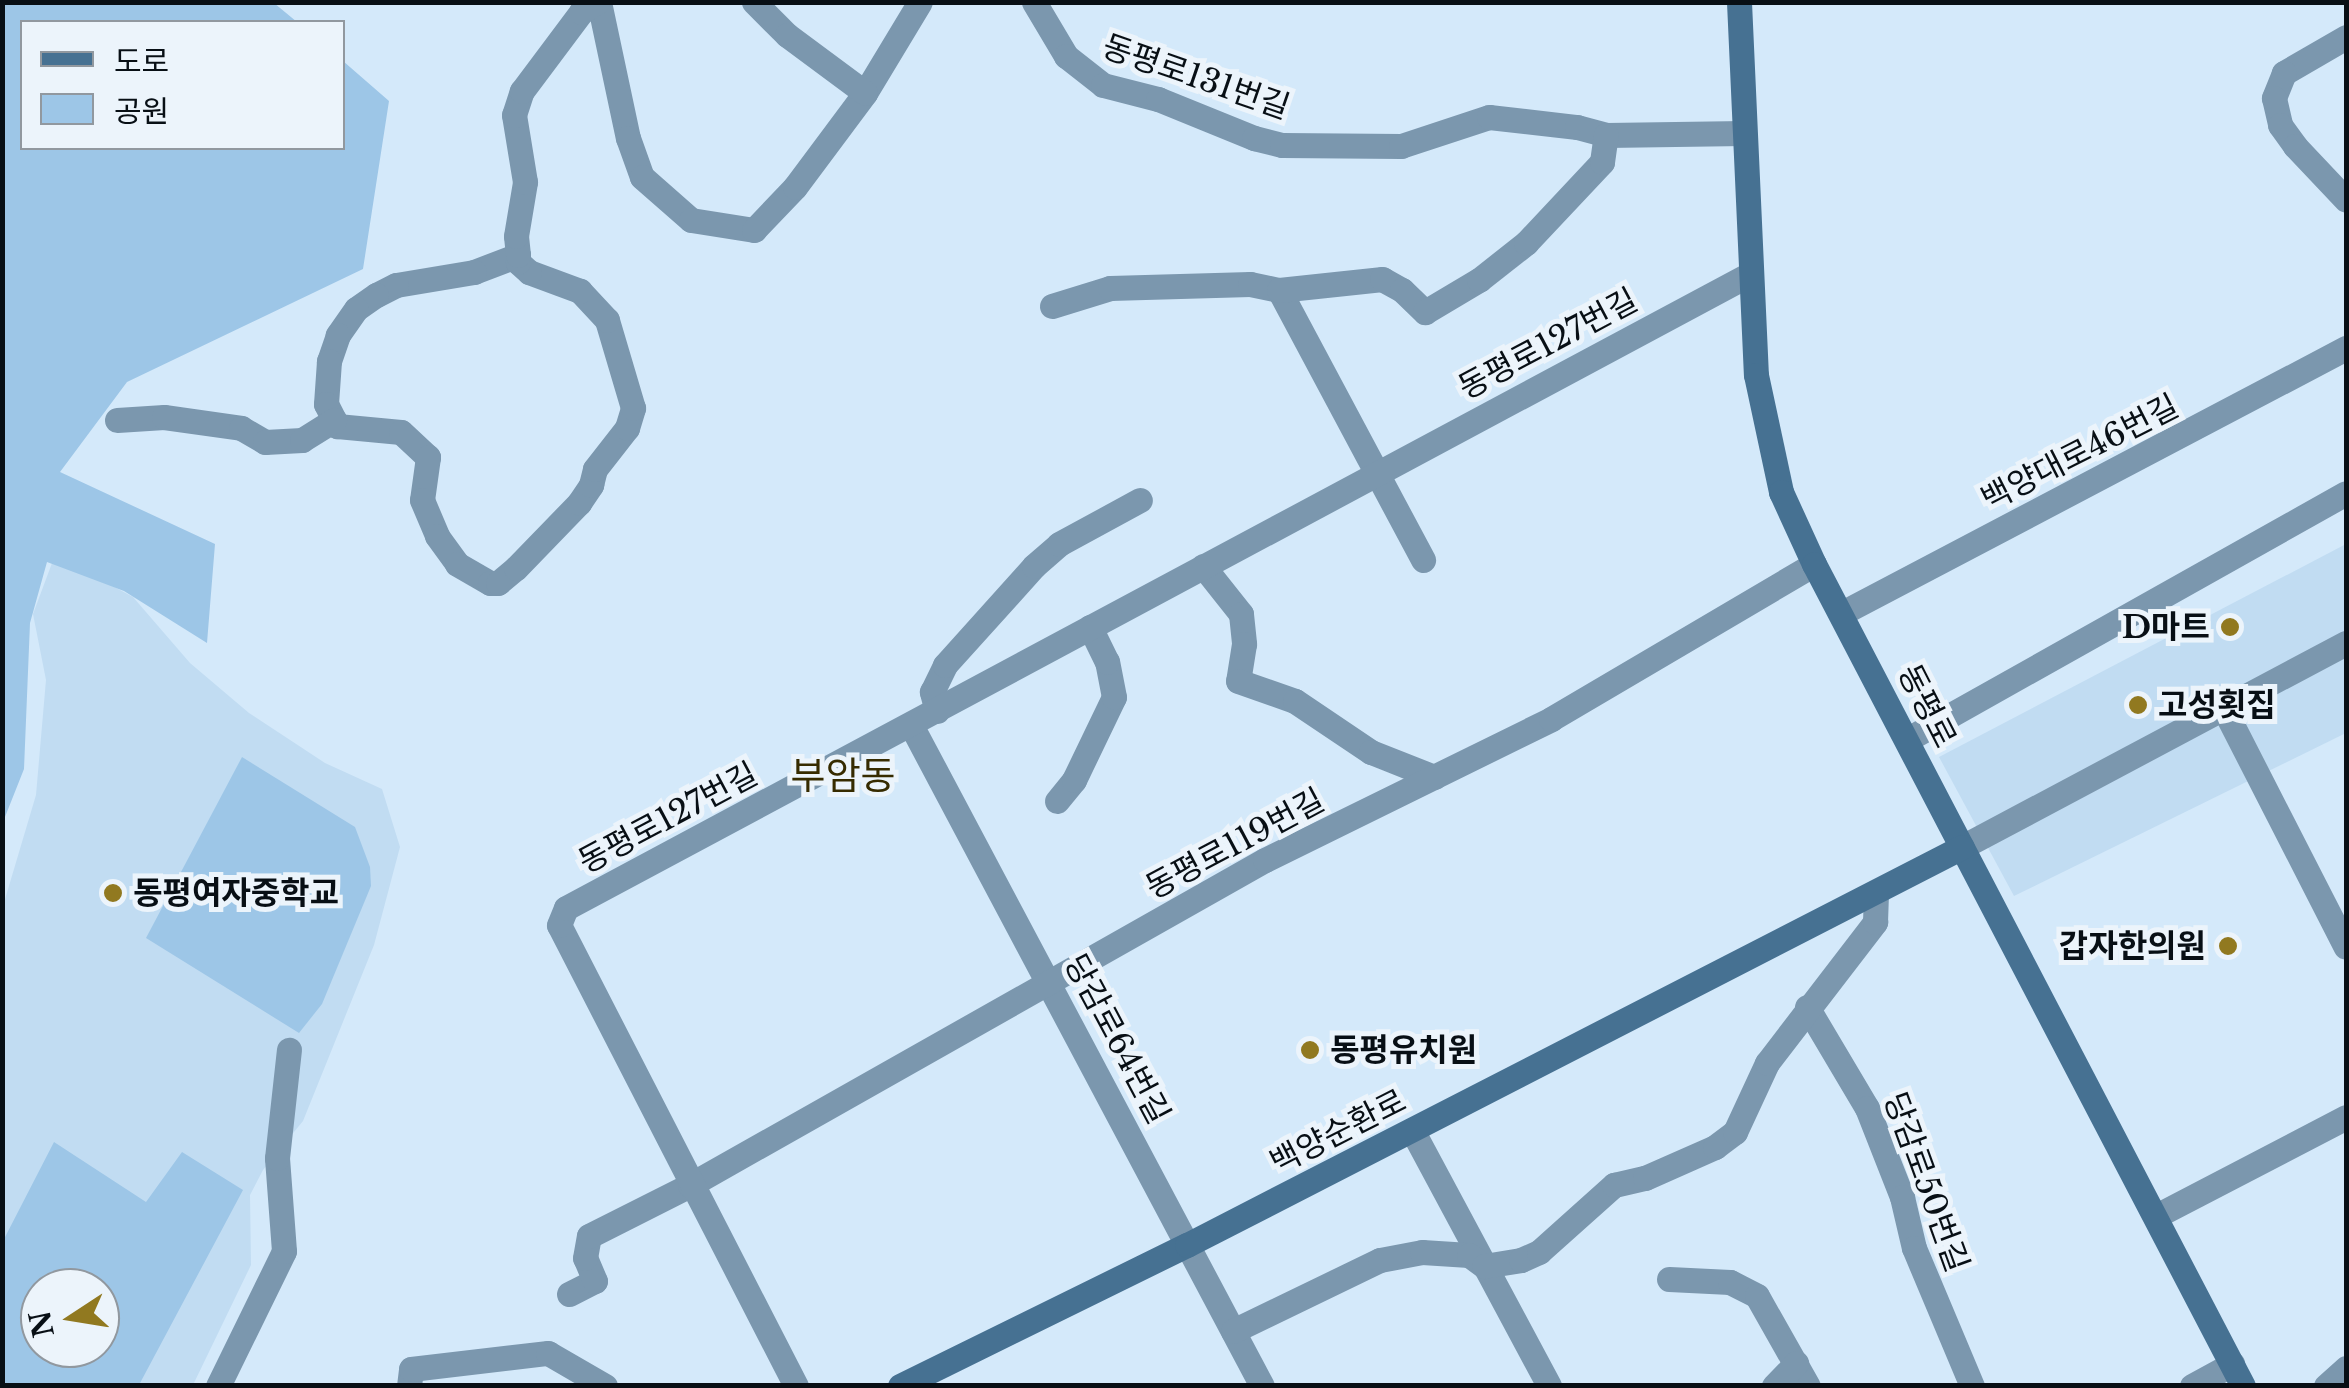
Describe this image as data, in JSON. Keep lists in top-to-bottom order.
{
  "streets": {
    "main road": ["동평로", "백양순환로"],
    "street": [
      "동평로131번길",
      "동평로127번길",
      "백양대로46번길",
      "동평로119번길",
      "당감로64번길",
      "당감로50번길"
    ]
  },
  "crossings": [
    ["동평로131번길", "동평로"],
    ["동평로127번길", "동평로"],
    ["동평로127번길", "동평로119번길"],
    ["동평로127번길", "당감로64번길"],
    ["백양대로46번길", "동평로"],
    ["동평로", "동평로119번길"],
    ["동평로", "백양순환로"],
    ["동평로119번길", "당감로64번길"],
    ["당감로64번길", "백양순환로"]
  ],
  "districts": ["부암동"],
  "places": [
    "D마트",
    "고성횟집",
    "동평여자중학교",
    "갑자한의원",
    "동평유치원"
  ],
  "legend": ["도로", "공원"],
  "north": "left"
}
